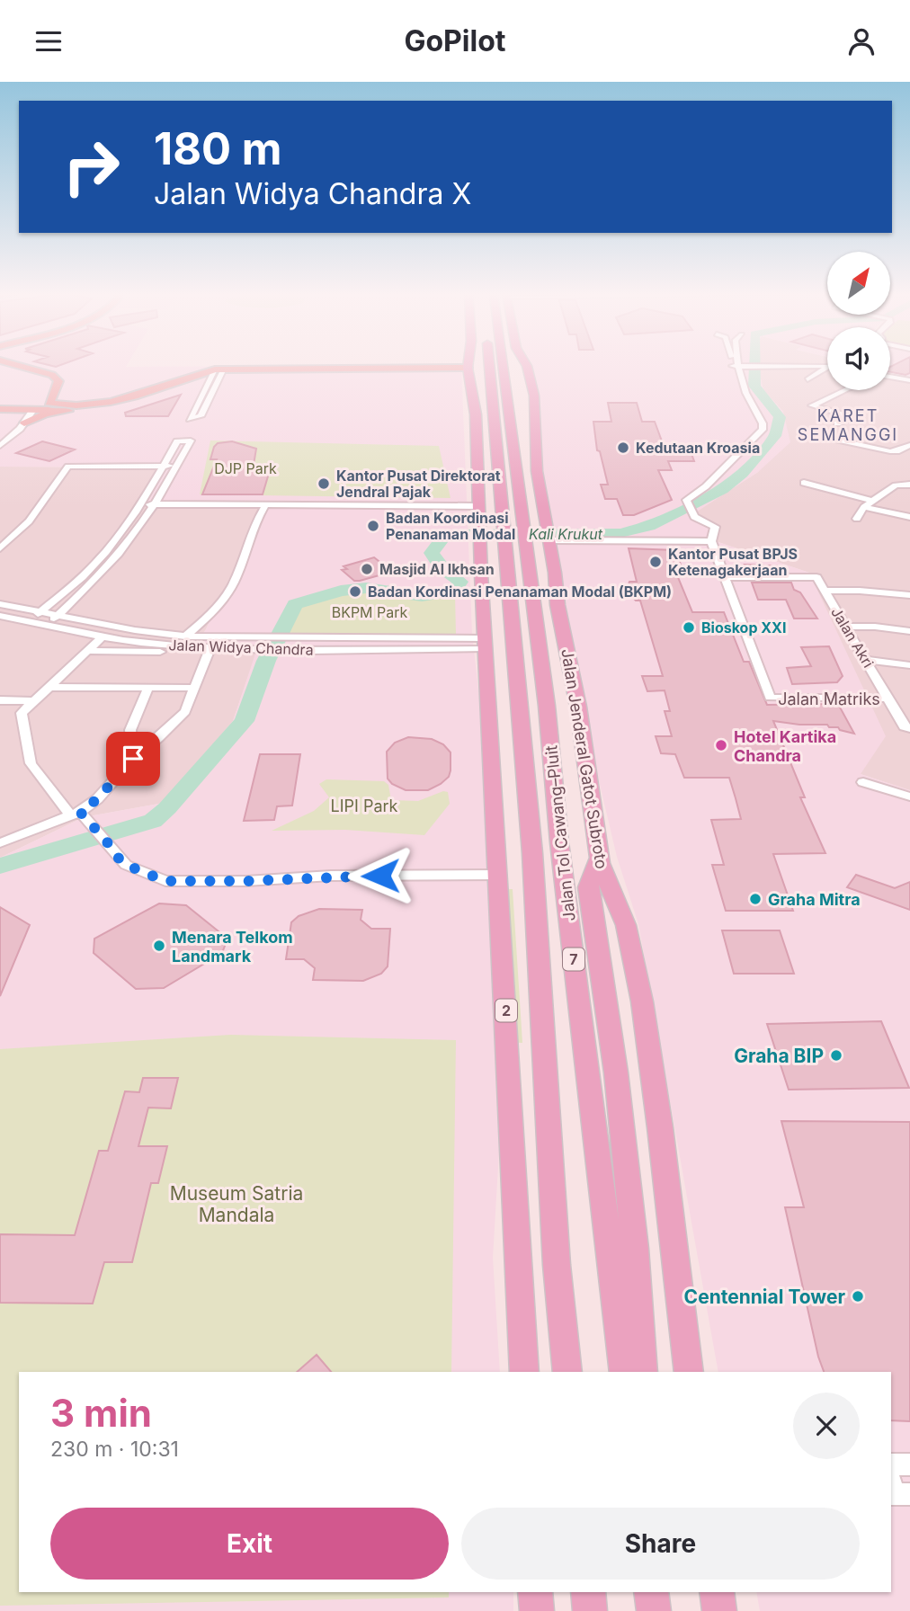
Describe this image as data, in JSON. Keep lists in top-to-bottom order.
{
  "streets": {
    "highway": [
      "Jalan Jenderal Gatot Subroto",
      "Jalan Tol Cawang–Pluit",
      "7",
      "2"
    ],
    "street": ["Jalan Akri", "Jalan Widya Chandra", "Jalan Matriks"]
  },
  "crossings": [
    ["Jalan Akri", "Jalan Matriks"],
    ["Jalan Widya Chandra", "2"]
  ],
  "districts": ["KARET SEMANGGI"],
  "water": ["Kali Krukut"],
  "parks": [
    "DJP Park",
    "BKPM Park",
    "LIPI Park",
    "Museum Satria Mandala"
  ],
  "places": [
    "Kedutaan Kroasia",
    "Kantor Pusat Direktorat Jendral Pajak",
    "Badan Koordinasi Penanaman Modal",
    "Kantor Pusat BPJS Ketenagakerjaan",
    "Masjid Al Ikhsan",
    "Badan Kordinasi Penanaman Modal (BKPM)",
    "Bioskop XXI",
    "Hotel Kartika Chandra",
    "Graha Mitra",
    "Menara Telkom Landmark",
    "Graha BIP",
    "Centennial Tower"
  ],
  "north": "top right",
  "page": {
    "header": "GoPilot",
    "turn": ["180 m", "Jalan Widya Chandra X"],
    "heading": ["3 min", "230 m · 10:31"],
    "buttons": ["Exit", "Share"]
  }
}
